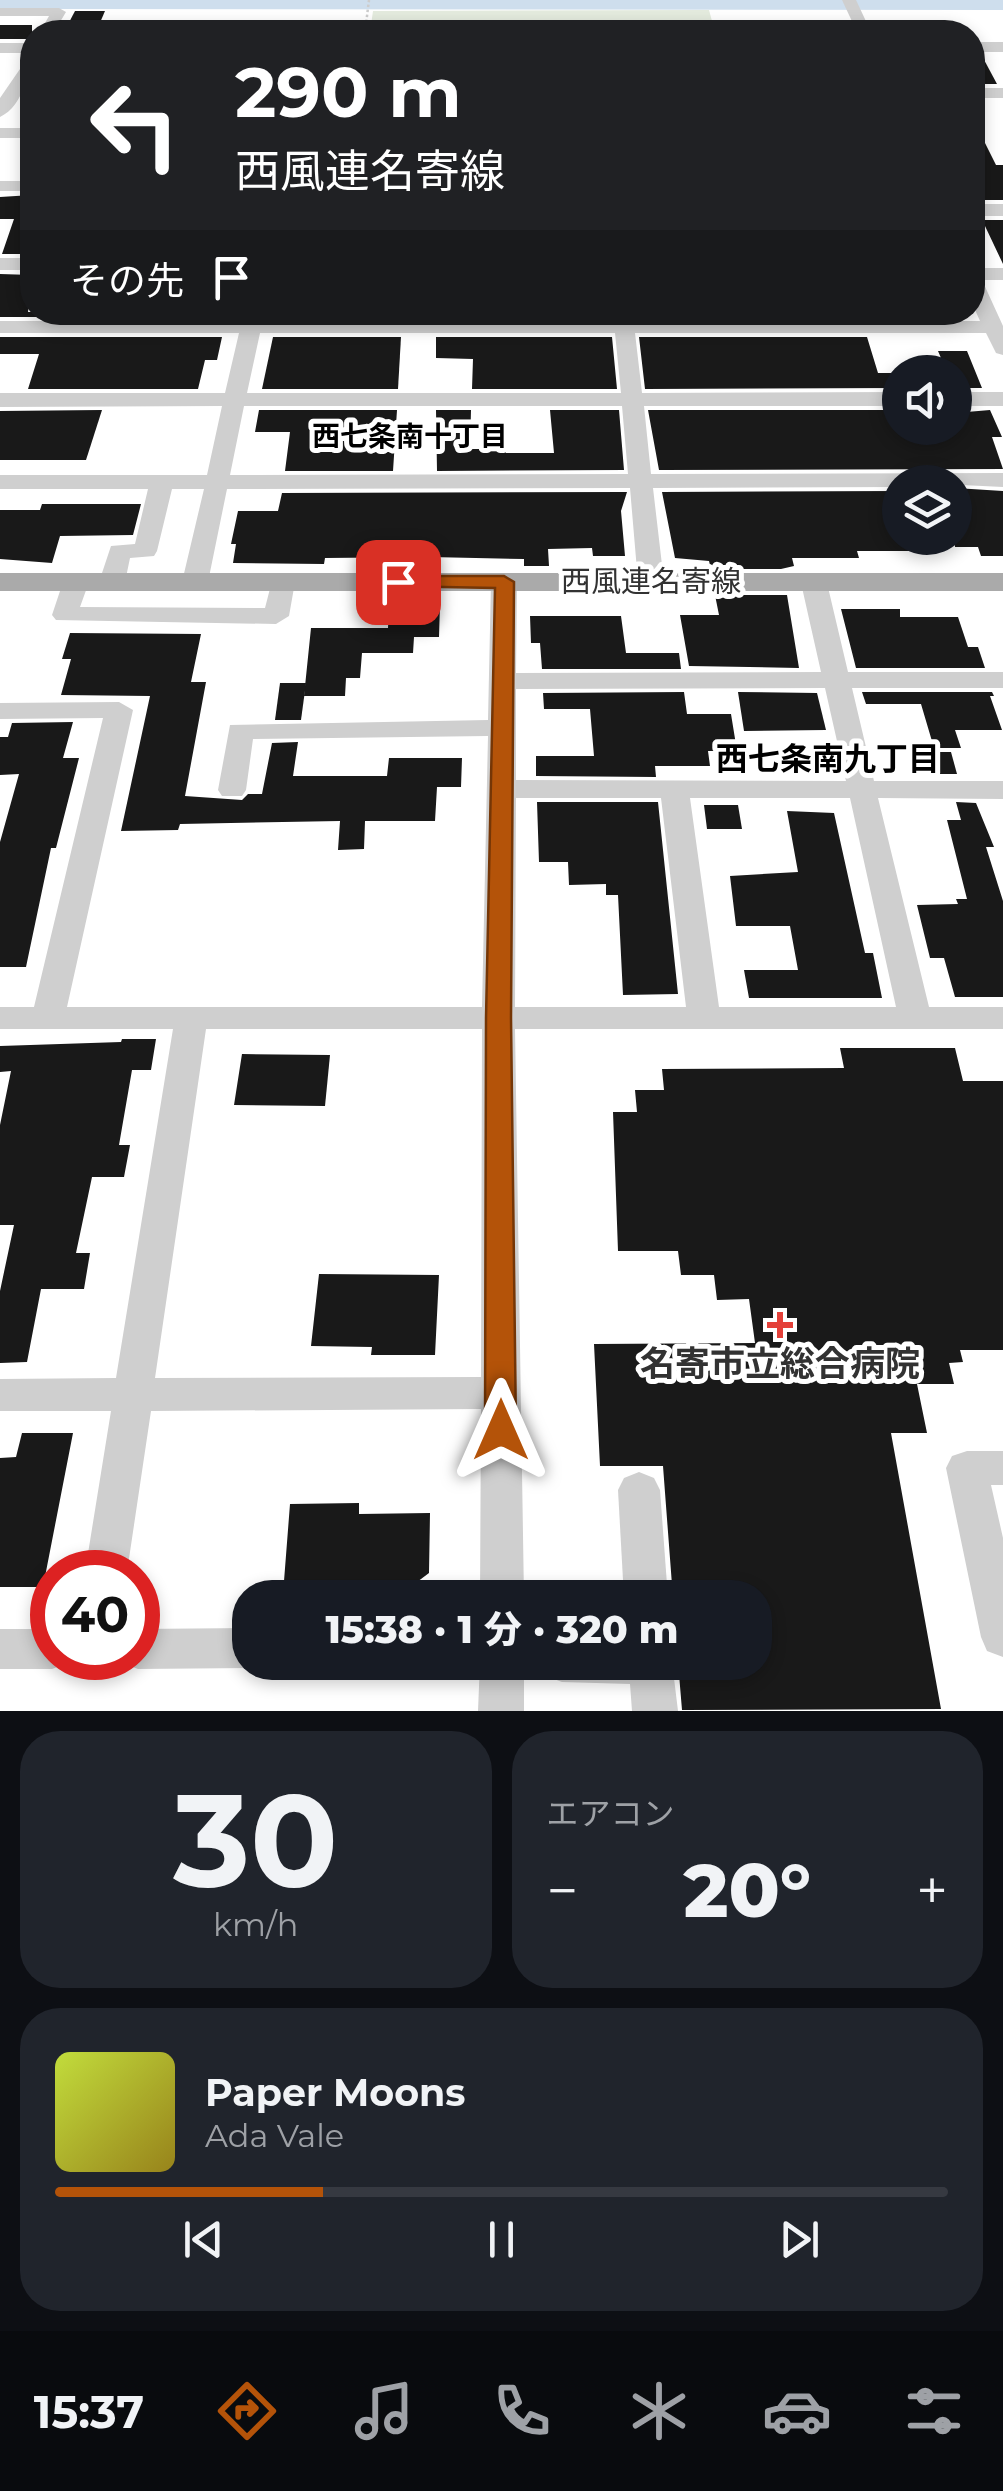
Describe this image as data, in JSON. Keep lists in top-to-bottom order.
{
  "streets": {
    "main road": ["西風連名寄線"]
  },
  "districts": ["西七条南十丁目", "西七条南九丁目"],
  "places": {
    "health": ["名寄市立総合病院"]
  },
  "page": {
    "turn": ["290 m", "西風連名寄線"],
    "then": "その先",
    "limit": "40",
    "trip": "15:38 · 1 分 · 320 m",
    "tile": [
      ["30", "km/h"],
      "エアコン"
    ],
    "heat": ["−", "20°", "+"],
    "song": ["Paper Moons", "Ada Vale"],
    "tabs": "15:37"
  }
}
